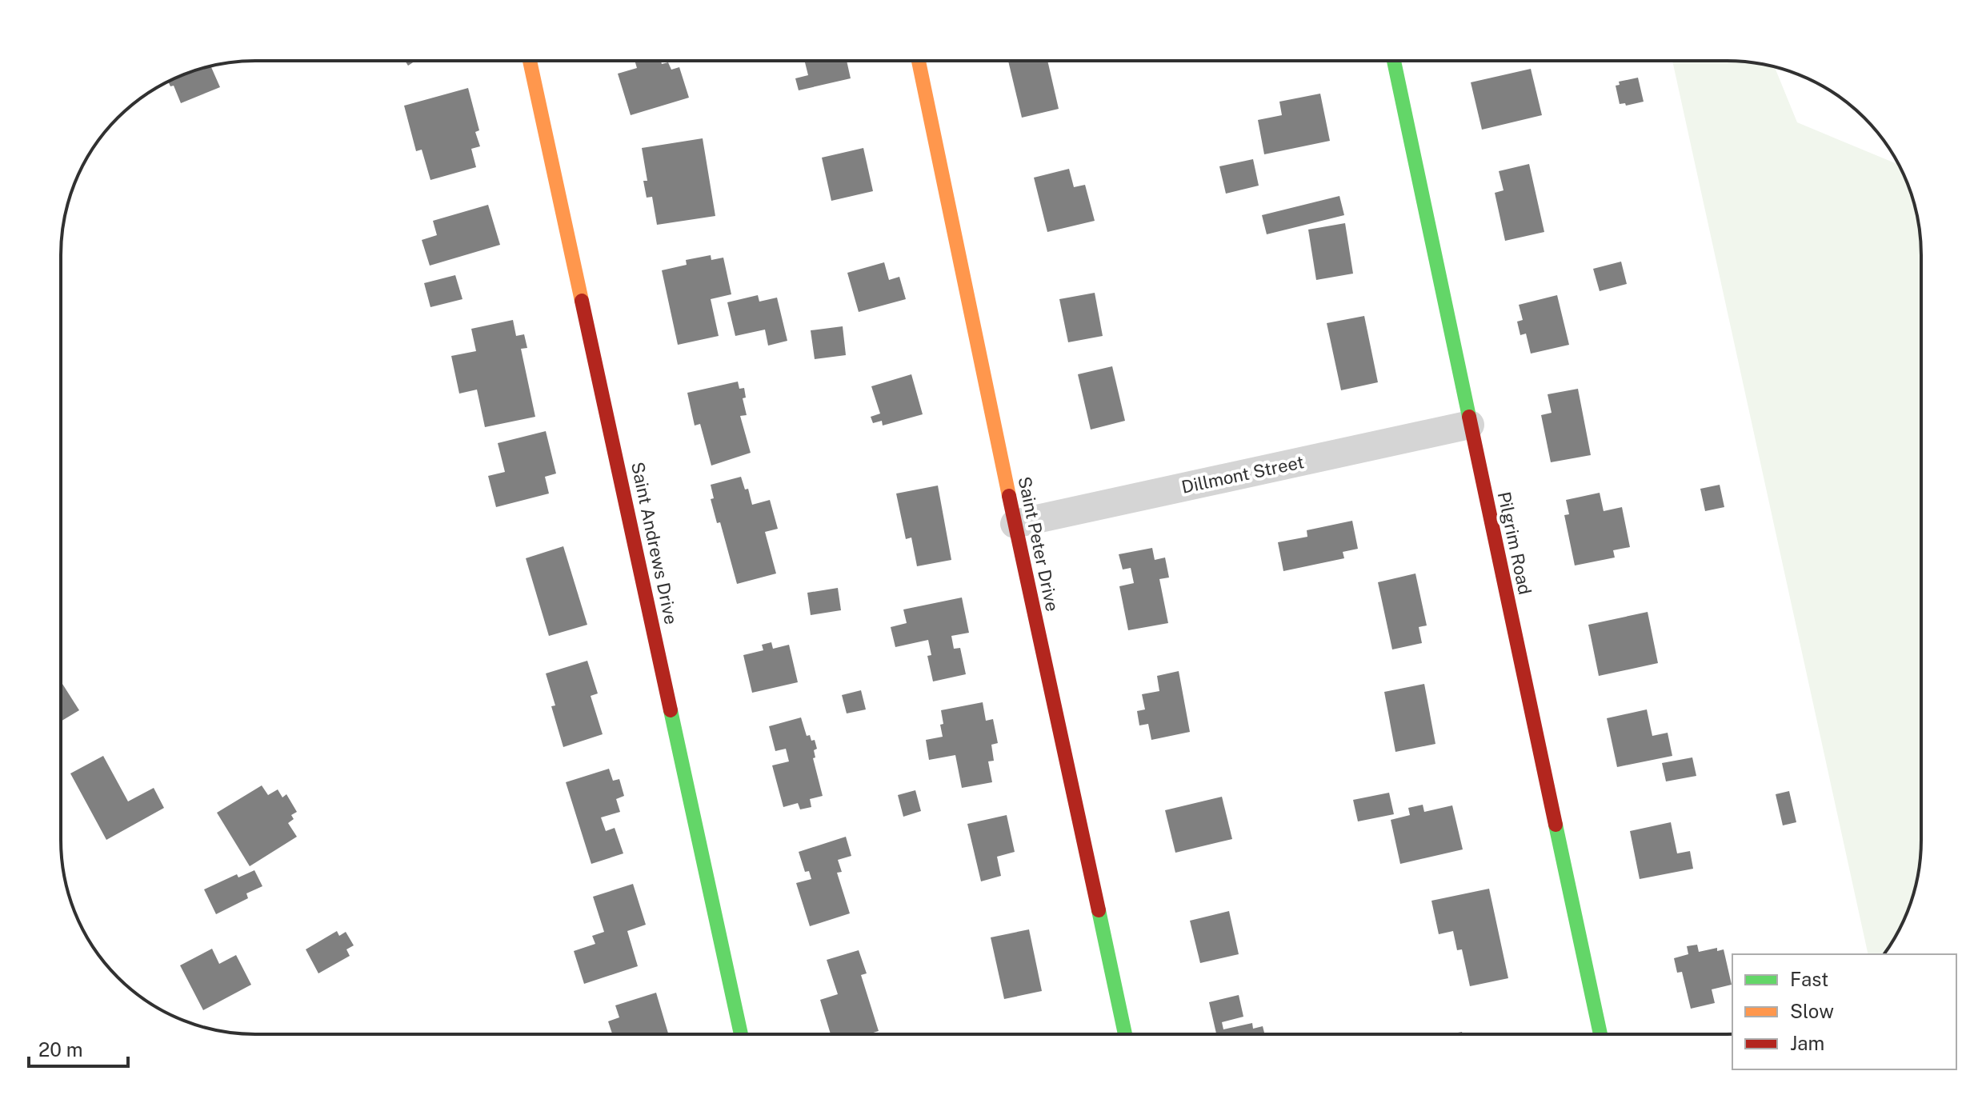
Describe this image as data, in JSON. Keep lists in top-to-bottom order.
{
  "streets": {
    "street": [
      "Dillmont Street",
      "Saint Andrews Drive",
      "Pilgrim Road",
      "Saint Peter Drive"
    ]
  },
  "crossings": [
    ["Dillmont Street", "Pilgrim Road"],
    ["Dillmont Street", "Saint Peter Drive"]
  ],
  "legend": ["Fast", "Slow", "Jam"],
  "scale_bar": "20 m"
}
